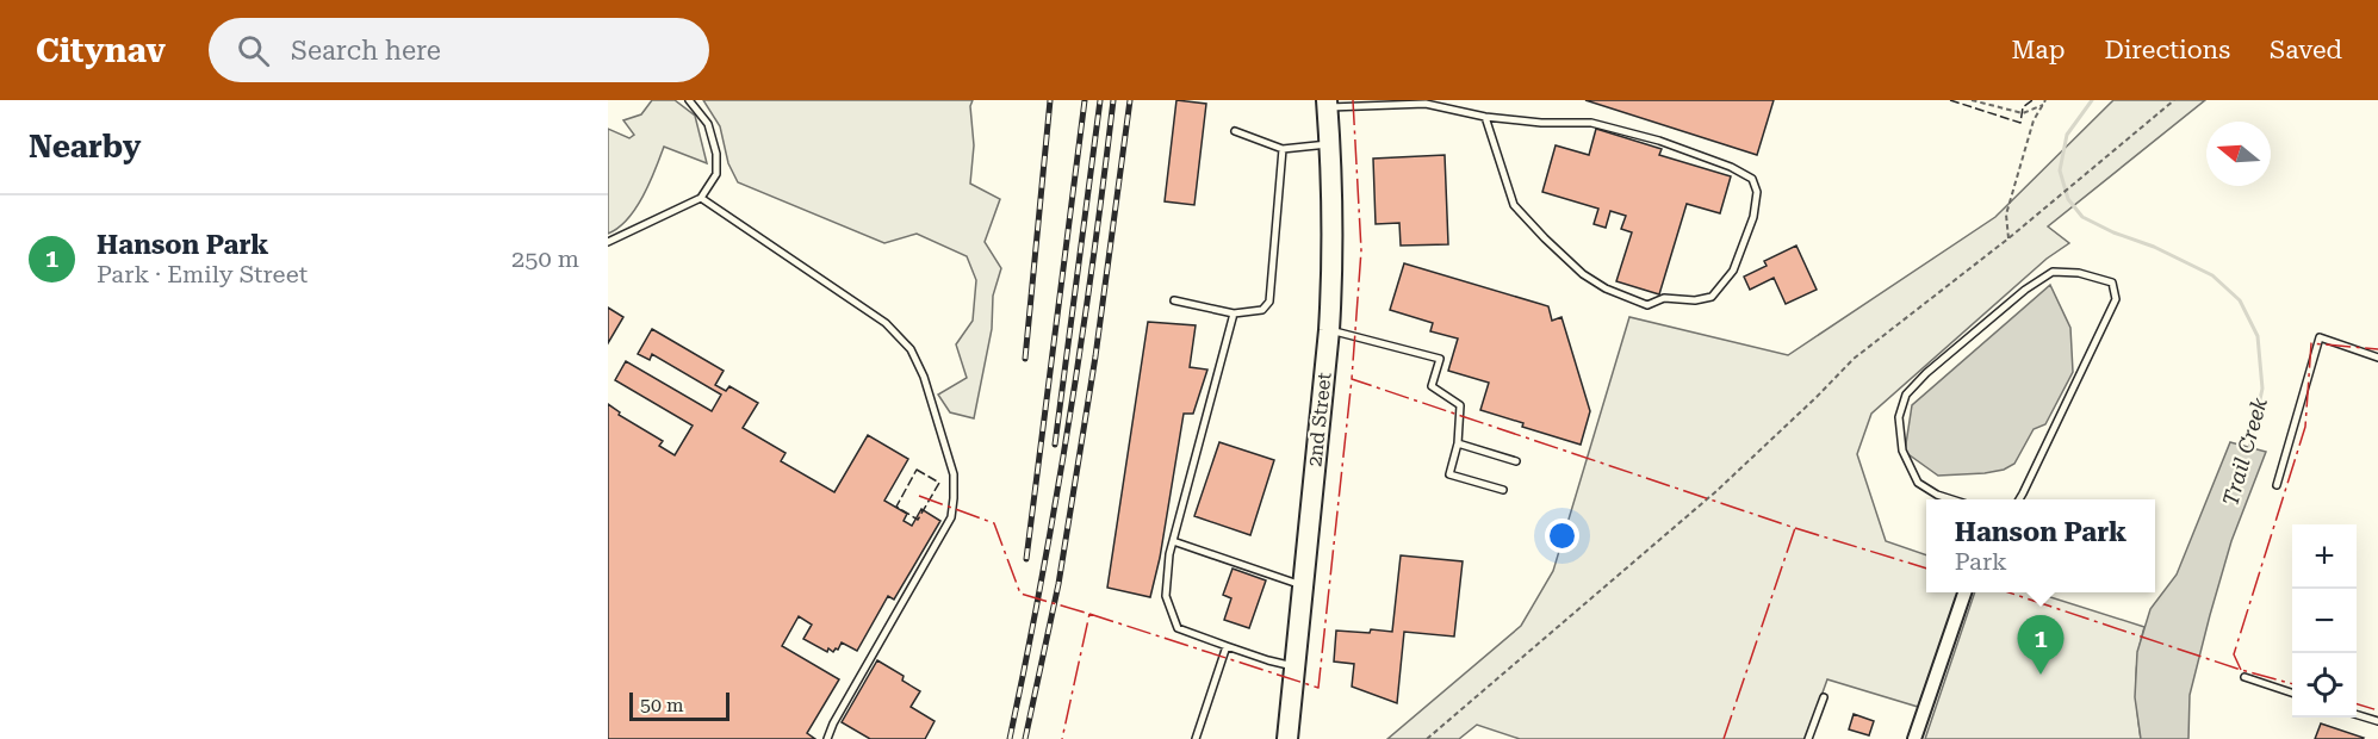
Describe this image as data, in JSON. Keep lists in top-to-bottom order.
{
  "streets": {
    "main road": ["2nd Street"]
  },
  "water": ["Trail Creek"],
  "scale_bar": "50 m",
  "north": "left",
  "page": {
    "header": "Citynav",
    "search": "Search here",
    "nav": ["Map", "Directions", "Saved"],
    "heading": "Nearby",
    "list": [
      {
        "mark": "1",
        "name": "Hanson Park",
        "note": "Park · Emily Street",
        "value": "250 m"
      }
    ],
    "popup": ["Hanson Park", "Park"],
    "map_buttons": ["+", "−"],
    "pins": "1",
    "scale": "50 m"
  }
}
